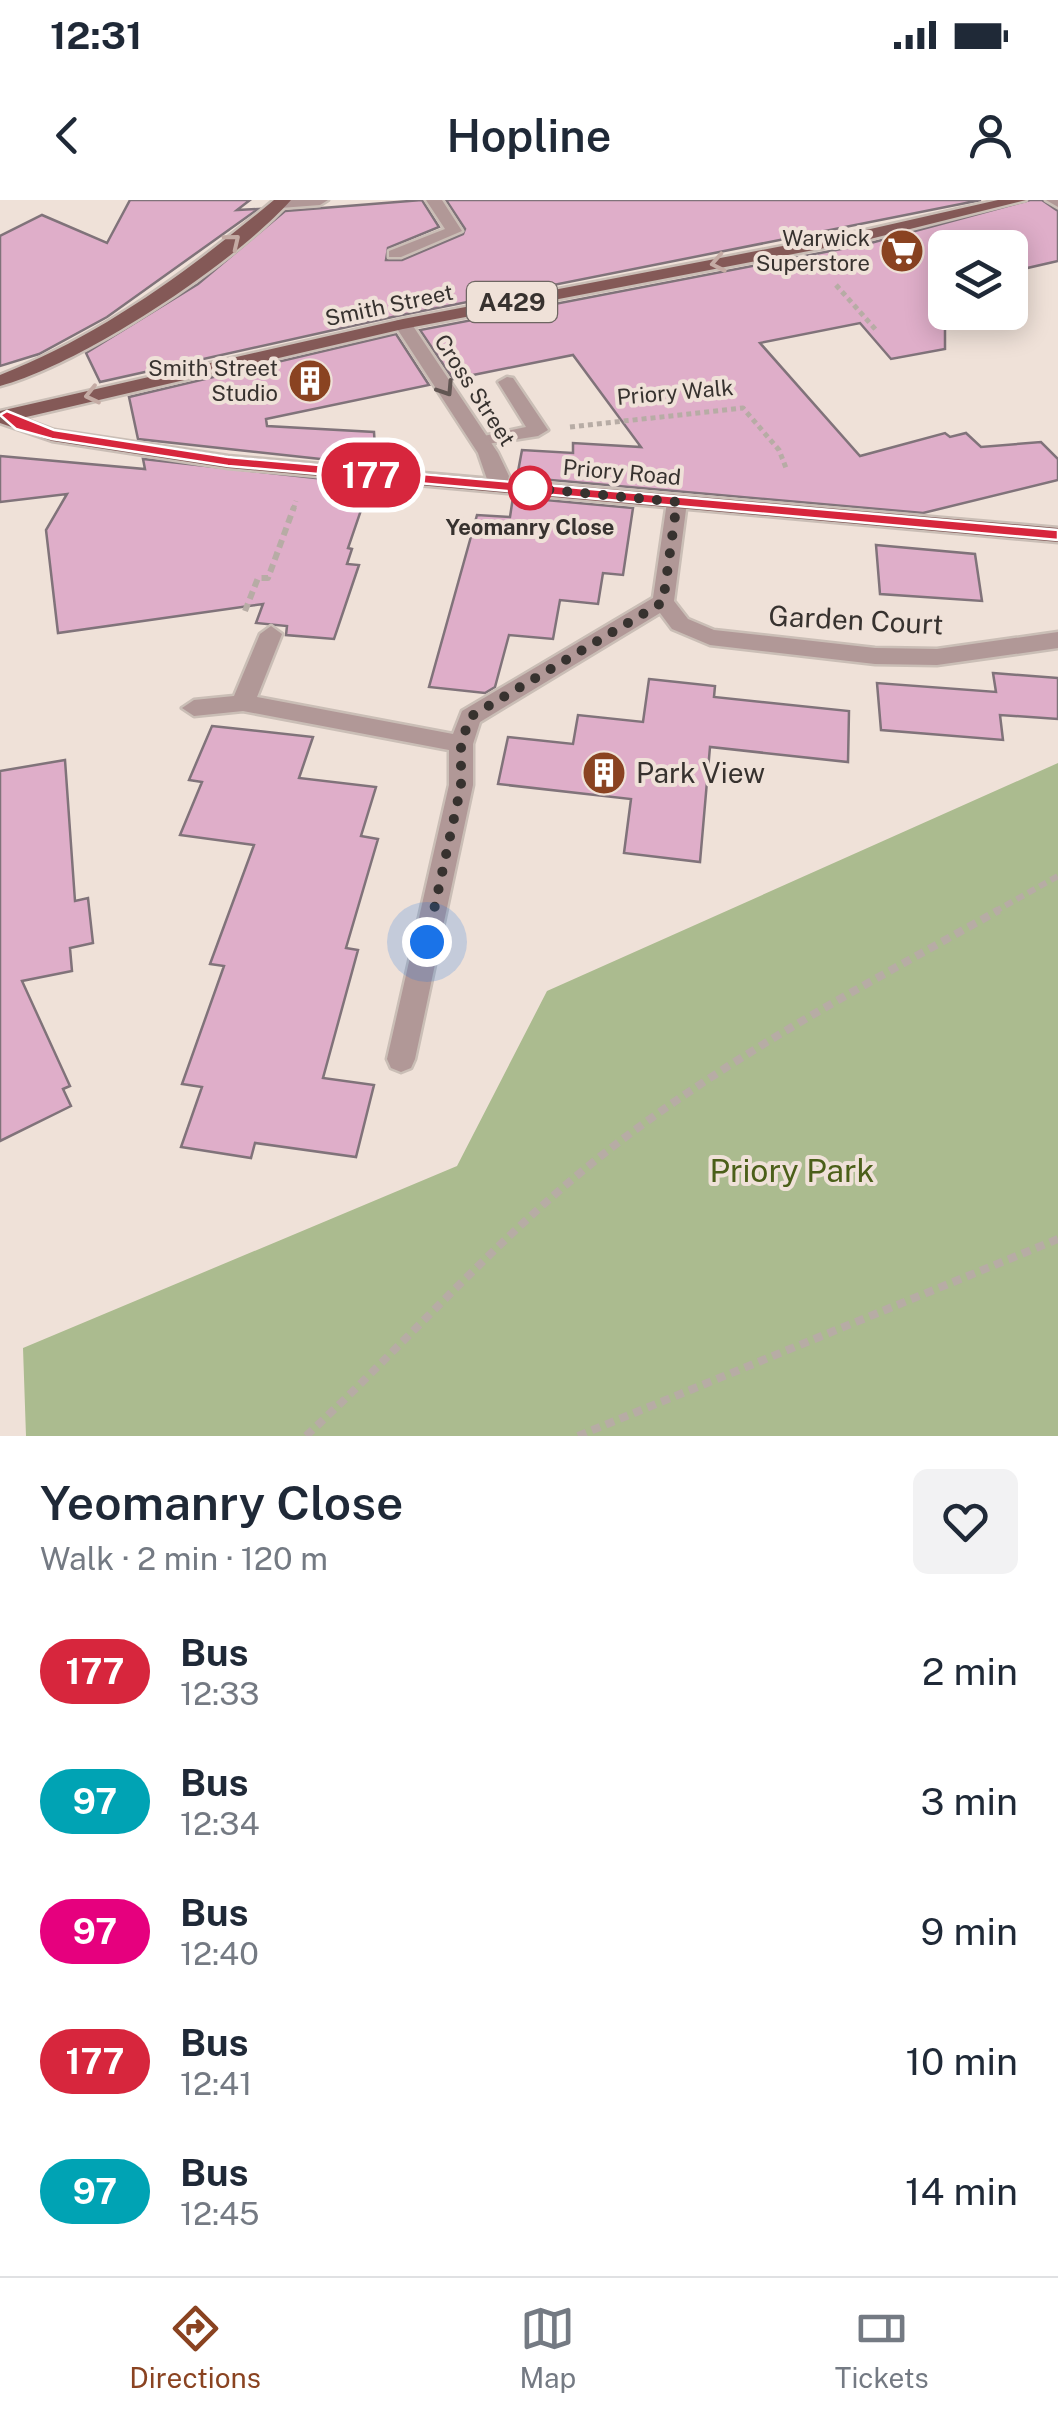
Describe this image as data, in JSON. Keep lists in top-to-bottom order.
{
  "streets": {
    "main road": ["A429", "Smith Street", "Priory Road"],
    "street": ["Cross Street", "Garden Court"],
    "path": ["Priory Walk"]
  },
  "crossings": [
    ["Smith Street", "Cross Street"],
    ["Smith Street", "Priory Road"],
    ["Cross Street", "Priory Road"]
  ],
  "one_way": ["Cross Street"],
  "parks": ["Priory Park"],
  "places": {
    "supermarket": ["Warwick Superstore"],
    "building": ["Smith Street Studio", "Park View"],
    "other": ["Yeomanry Close"]
  },
  "lines": ["bus line 177"],
  "page": {
    "status": "12:31",
    "header": "Hopline",
    "on_map": "177",
    "heading": ["Yeomanry Close", "Walk · 2 min · 120 m"],
    "list": [
      {
        "mark": "177",
        "name": "Bus",
        "note": "12:33",
        "value": "2 min"
      },
      {
        "mark": "97",
        "name": "Bus",
        "note": "12:34",
        "value": "3 min"
      },
      {
        "mark": "97",
        "name": "Bus",
        "note": "12:40",
        "value": "9 min"
      },
      {
        "mark": "177",
        "name": "Bus",
        "note": "12:41",
        "value": "10 min"
      },
      {
        "mark": "97",
        "name": "Bus",
        "note": "12:45",
        "value": "14 min"
      }
    ],
    "tabs": ["Directions", "Map", "Tickets"]
  }
}
